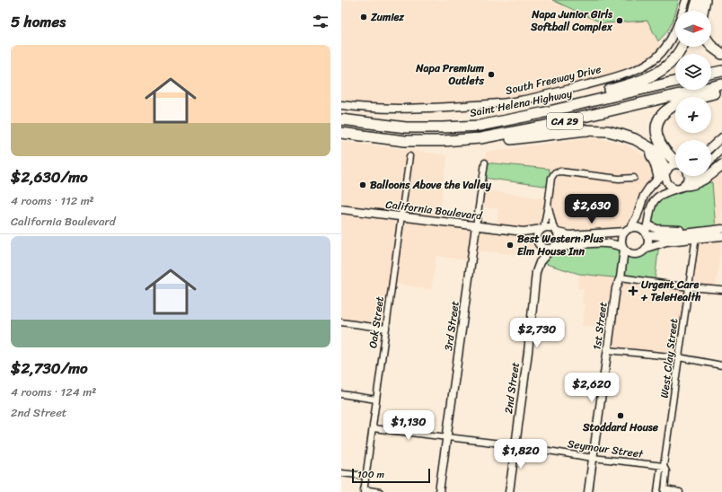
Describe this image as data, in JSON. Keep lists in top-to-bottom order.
{
  "streets": {
    "highway": ["Saint Helena Highway", "CA 29"],
    "main road": [
      "South Freeway Drive",
      "California Boulevard",
      "3rd Street",
      "1st Street",
      "2nd Street"
    ],
    "street": ["Oak Street", "West Clay Street", "Seymour Street"]
  },
  "crossings": [
    ["California Boulevard", "Oak Street"],
    ["California Boulevard", "3rd Street"],
    ["California Boulevard", "2nd Street"],
    ["Oak Street", "Seymour Street"],
    ["3rd Street", "Seymour Street"],
    ["1st Street", "Seymour Street"],
    ["West Clay Street", "Seymour Street"],
    ["2nd Street", "Seymour Street"]
  ],
  "places": {
    "other": [
      "Zumiez",
      "Napa Junior Girls Softball Complex",
      "Napa Premium Outlets",
      "Balloons Above the Valley",
      "Best Western Plus Elm House Inn",
      "Stoddard House"
    ],
    "health": ["Urgent Care + TeleHealth"]
  },
  "scale_bar": "100 m",
  "north": "right",
  "page": {
    "heading": "5 homes",
    "map_buttons": ["+", "−"],
    "list": [
      {
        "name": "$2,630/mo",
        "note": "4 rooms · 112 m² · California Boulevard"
      },
      {
        "name": "$2,730/mo",
        "note": "4 rooms · 124 m² · 2nd Street"
      }
    ],
    "price": [
      "$2,630",
      "$2,730",
      "$2,620",
      "$1,130",
      "$1,820"
    ],
    "scale": "100 m"
  }
}
